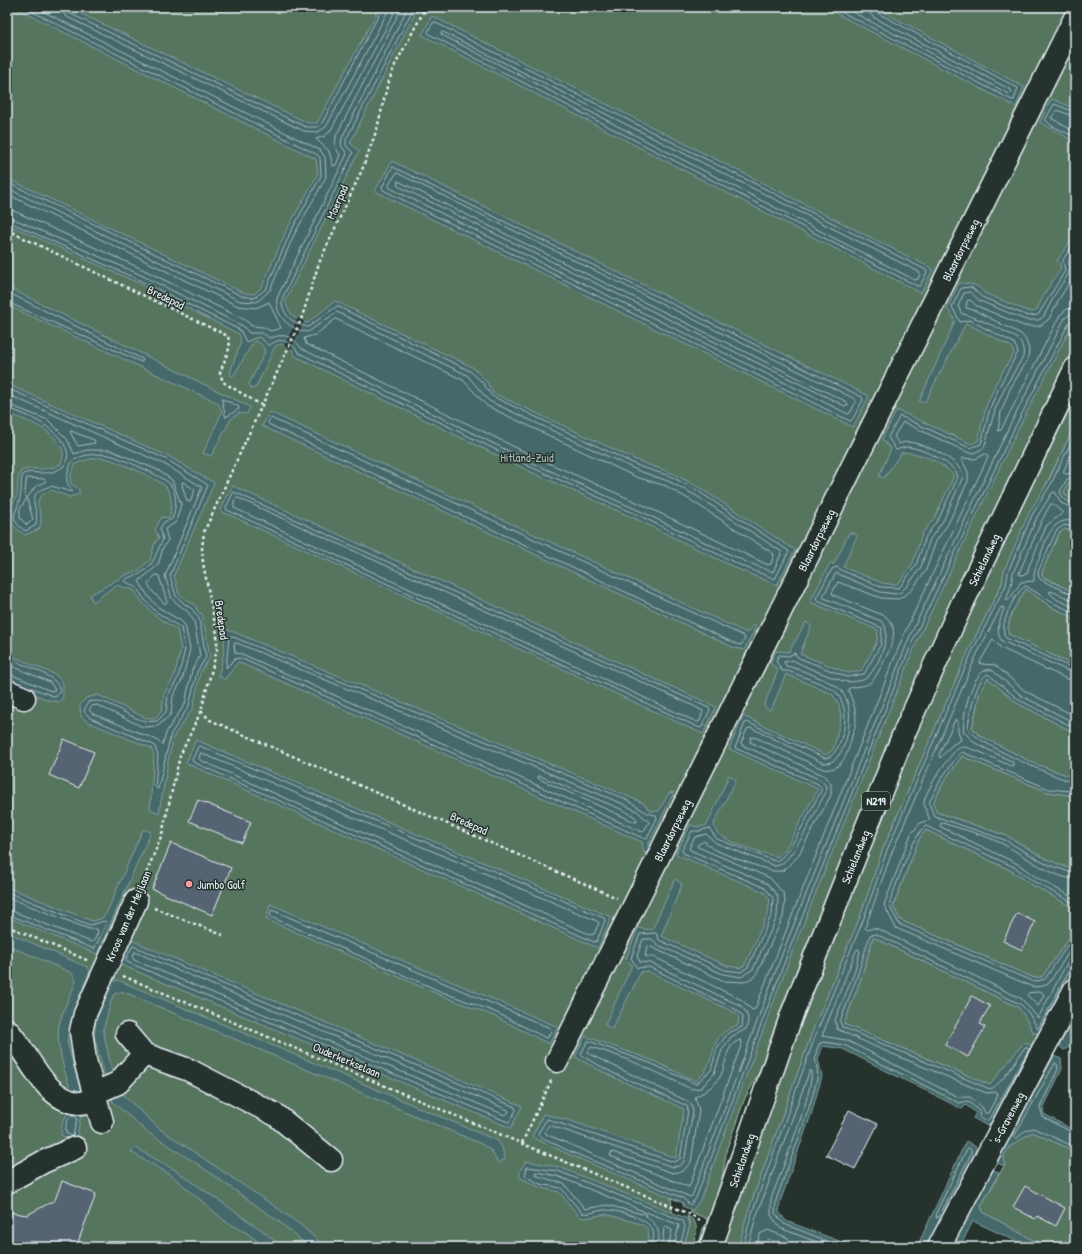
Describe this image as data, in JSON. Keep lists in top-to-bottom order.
{
  "streets": {
    "street": [
      "Blaardorpseweg",
      "Schielandweg",
      "N219",
      "Kroos van der Meijlaan",
      "'s-Gravenweg"
    ],
    "path": ["Moerpad", "Bredepad", "Ouderkerkselaan"]
  },
  "crossings": [
    ["Moerpad", "Bredepad"],
    ["Blaardorpseweg", "Bredepad"],
    ["Bredepad", "Kroos van der Meijlaan"],
    ["Kroos van der Meijlaan", "Ouderkerkselaan"]
  ],
  "parks": ["Hitland-Zuid"],
  "places": ["Jumbo Golf"]
}
